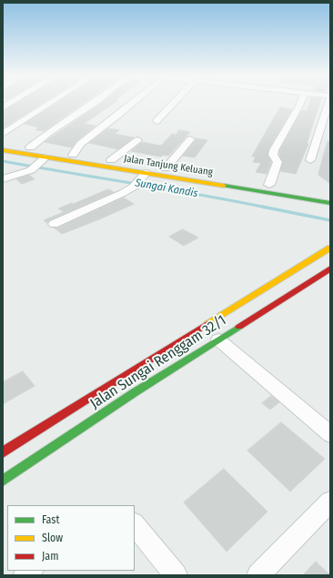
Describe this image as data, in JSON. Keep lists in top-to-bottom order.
{
  "streets": {
    "main road": ["Jalan Tanjung Keluang", "Jalan Sungai Renggam 32/1"]
  },
  "water": ["Sungai Kandis"],
  "legend": ["Fast", "Slow", "Jam"]
}
